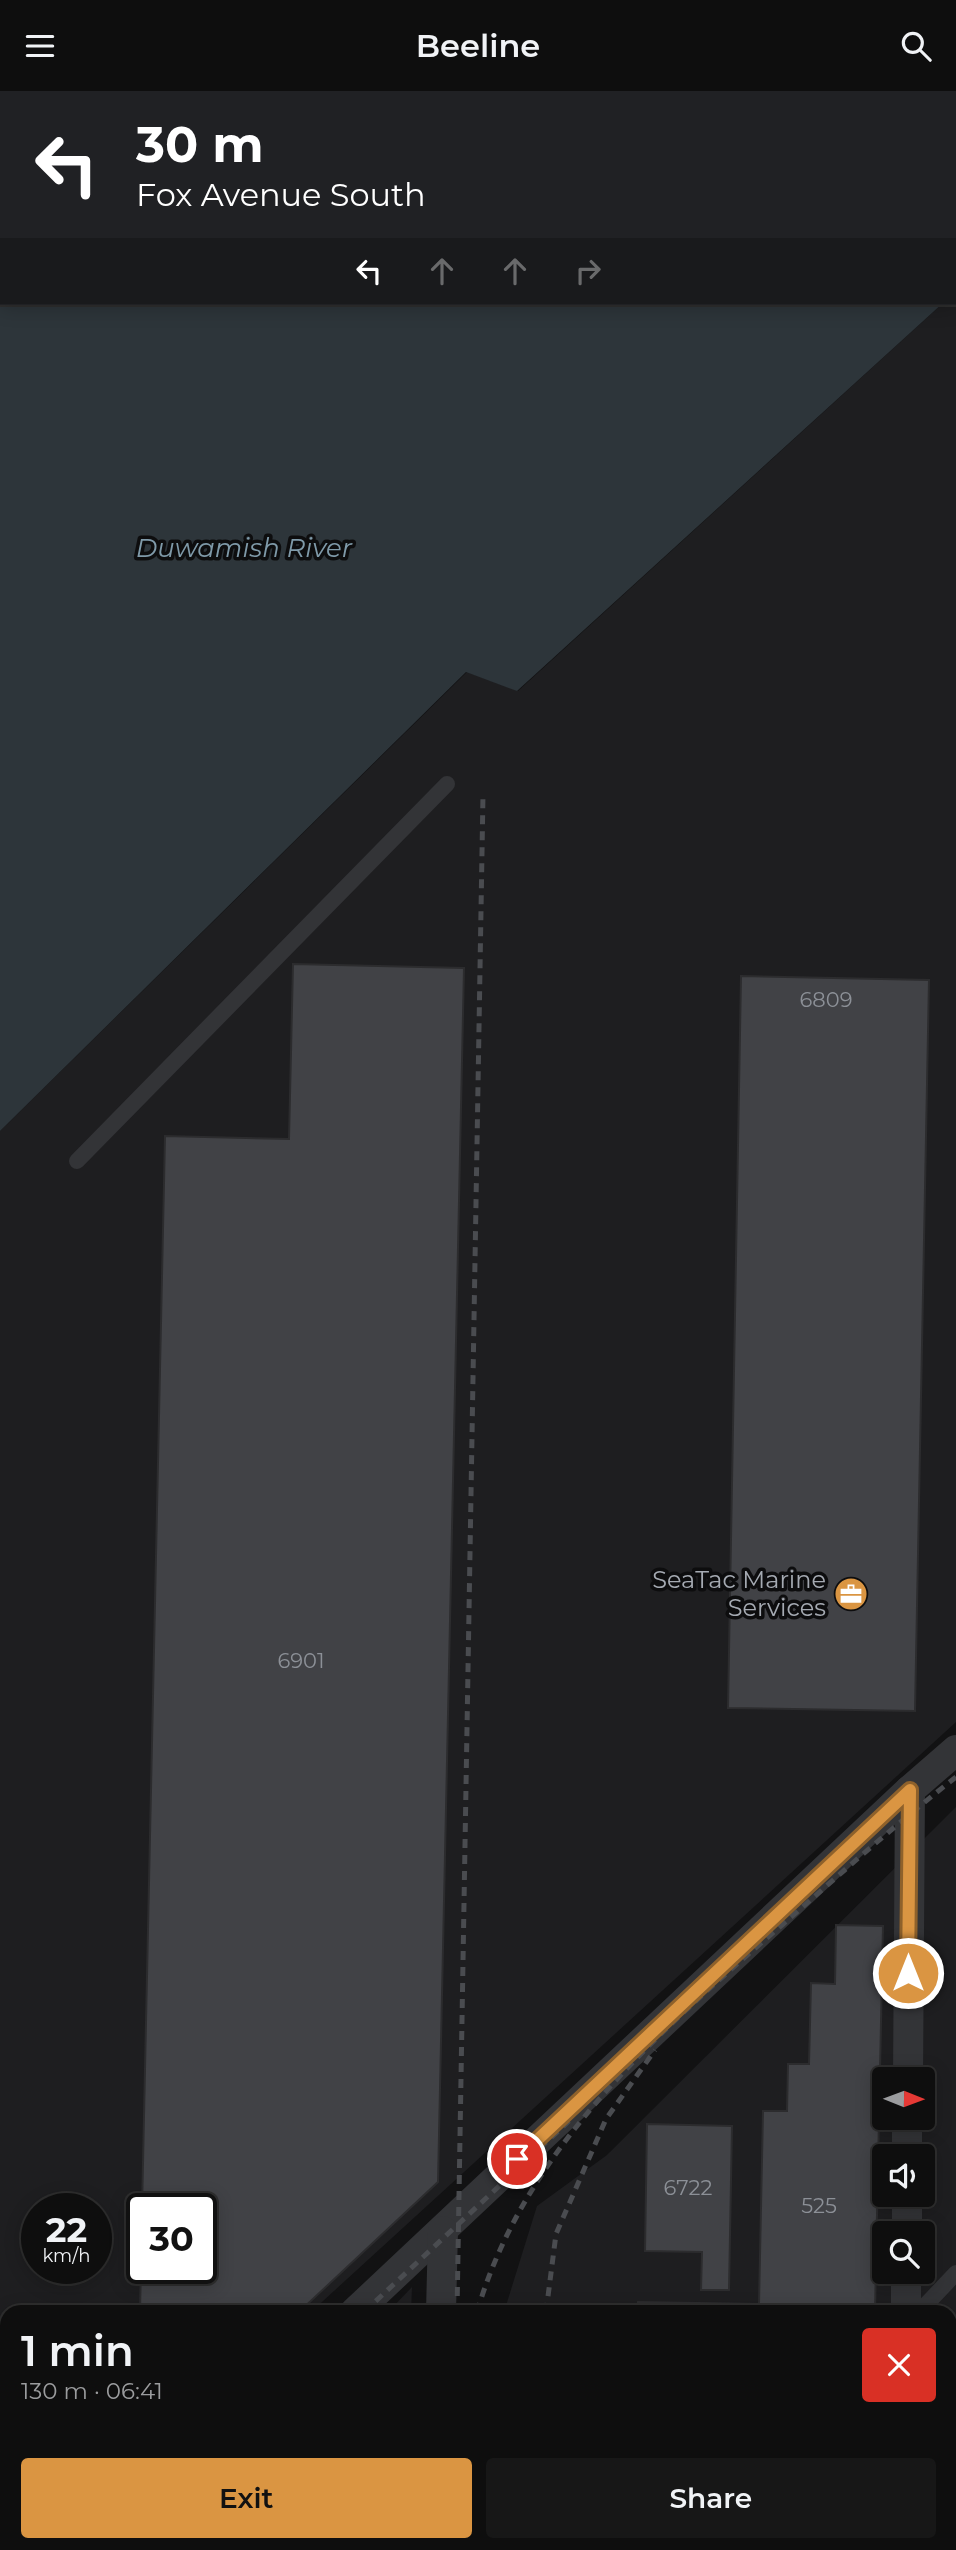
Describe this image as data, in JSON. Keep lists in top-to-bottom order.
{
  "water": ["Duwamish River"],
  "places": {
    "office": ["SeaTac Marine Services"]
  },
  "house_numbers": [
    "6809",
    "6901",
    "6722",
    "525"
  ],
  "north": "right",
  "page": {
    "header": "Beeline",
    "turn": ["30 m", "Fox Avenue South"],
    "speed": "22 km/h",
    "limit": "30",
    "heading": ["1 min", "130 m · 06:41"],
    "buttons": ["Exit", "Share"]
  }
}
